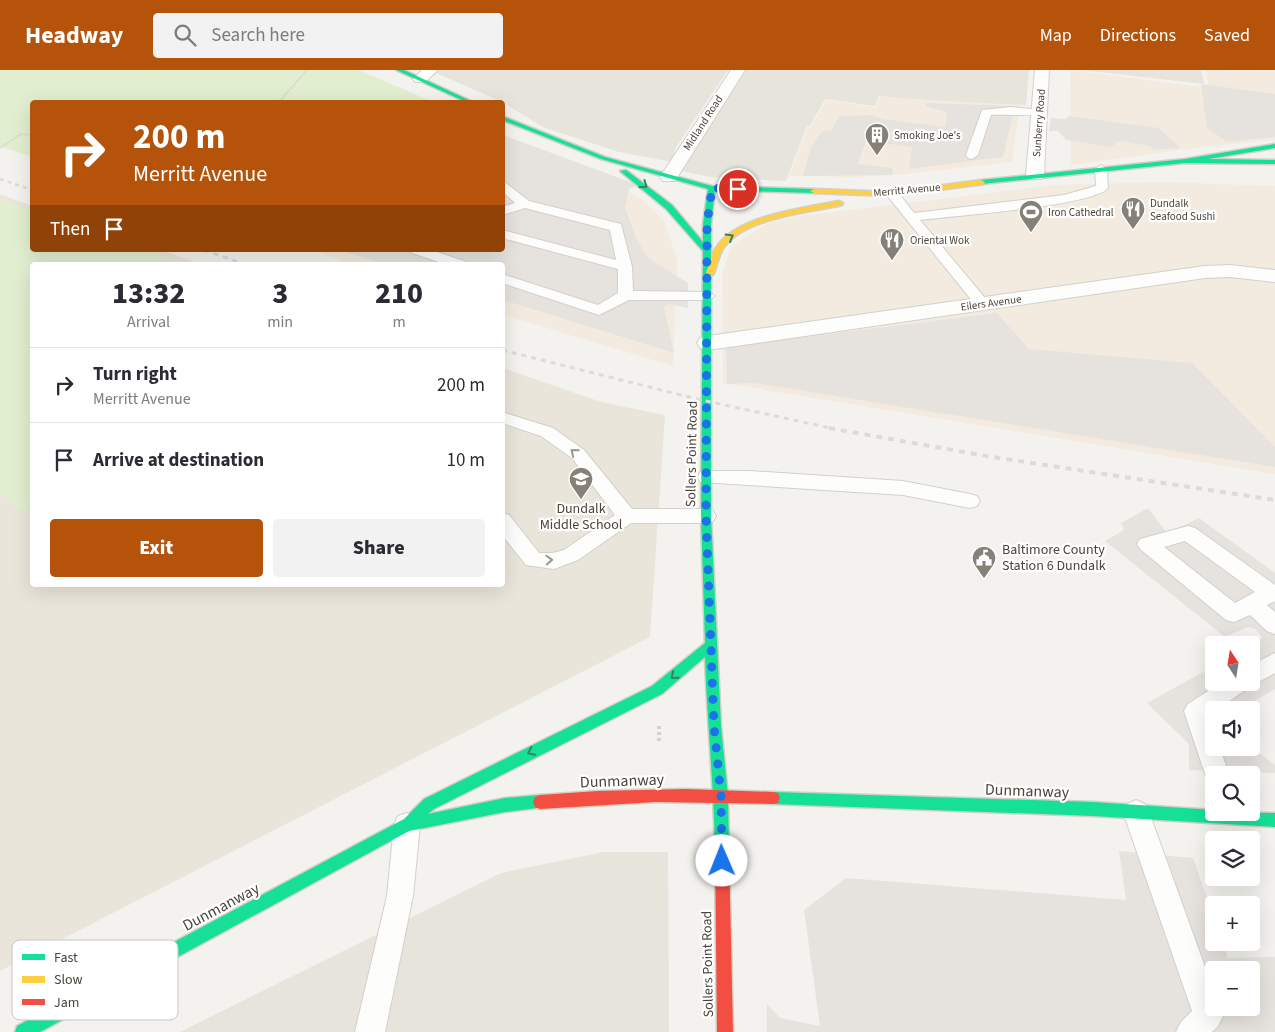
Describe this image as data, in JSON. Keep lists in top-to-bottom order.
{
  "streets": {
    "street": [
      "Midland Road",
      "Sunberry Road",
      "Merritt Avenue",
      "Eilers Avenue",
      "Sollers Point Road",
      "Dunmanway"
    ]
  },
  "crossings": [
    ["Sunberry Road", "Merritt Avenue"],
    ["Merritt Avenue", "Sollers Point Road"],
    ["Eilers Avenue", "Sollers Point Road"],
    ["Sollers Point Road", "Dunmanway"]
  ],
  "places": {
    "building": ["Smoking Joe's"],
    "restaurant": ["Dundalk Seafood Sushi", "Oriental Wok"],
    "sports": ["Iron Cathedral"],
    "school or university": ["Dundalk Middle School"],
    "public building": ["Baltimore County Station 6 Dundalk"]
  },
  "legend": ["Fast", "Slow", "Jam"],
  "north": "top",
  "page": {
    "header": "Headway",
    "search": "Search here",
    "nav": ["Map", "Directions", "Saved"],
    "turn": ["200 m", "Merritt Avenue"],
    "then": "Then",
    "eta": [
      "13:32",
      "Arrival",
      "3",
      "min",
      "210",
      "m"
    ],
    "list": [
      {
        "name": "Turn right",
        "note": "Merritt Avenue",
        "value": "200 m"
      },
      {
        "name": "Arrive at destination",
        "value": "10 m"
      }
    ],
    "buttons": ["Exit", "Share"],
    "map_buttons": ["+", "−"]
  }
}
